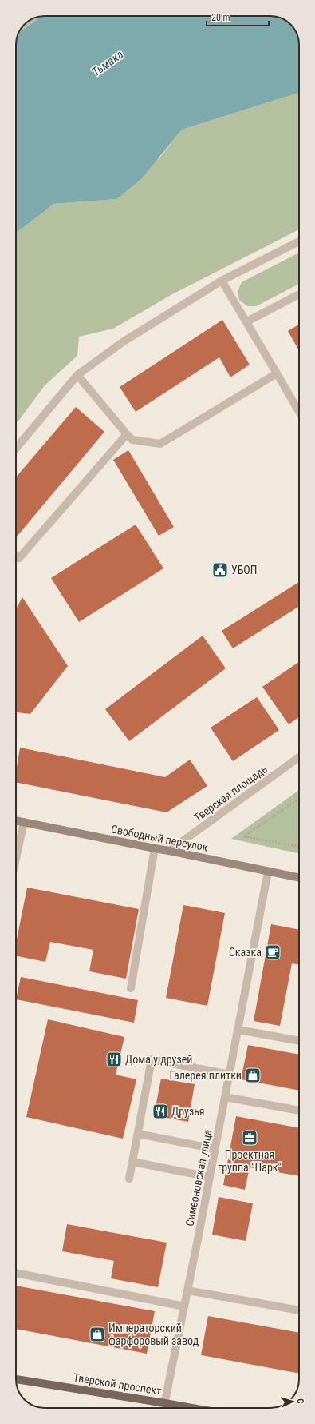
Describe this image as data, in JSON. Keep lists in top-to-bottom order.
{
  "streets": {
    "main road": ["Тверской проспект"],
    "street": ["Тверская площадь", "Свободный переулок", "Симеоновская улица"]
  },
  "crossings": [
    ["Тверская площадь", "Свободный переулок"],
    ["Свободный переулок", "Симеоновская улица"],
    ["Симеоновская улица", "Тверской проспект"]
  ],
  "water": ["Тьмака"],
  "places": {
    "public building": ["УБОП"],
    "cafe": ["Сказка"],
    "restaurant": ["Дома у друзей", "Друзья"],
    "shop": ["Галерея плитки", "Императорский фарфоровый завод"],
    "office": ["Проектная группа \"Парк\""]
  },
  "scale_bar": "20 m",
  "north": "right"
}
